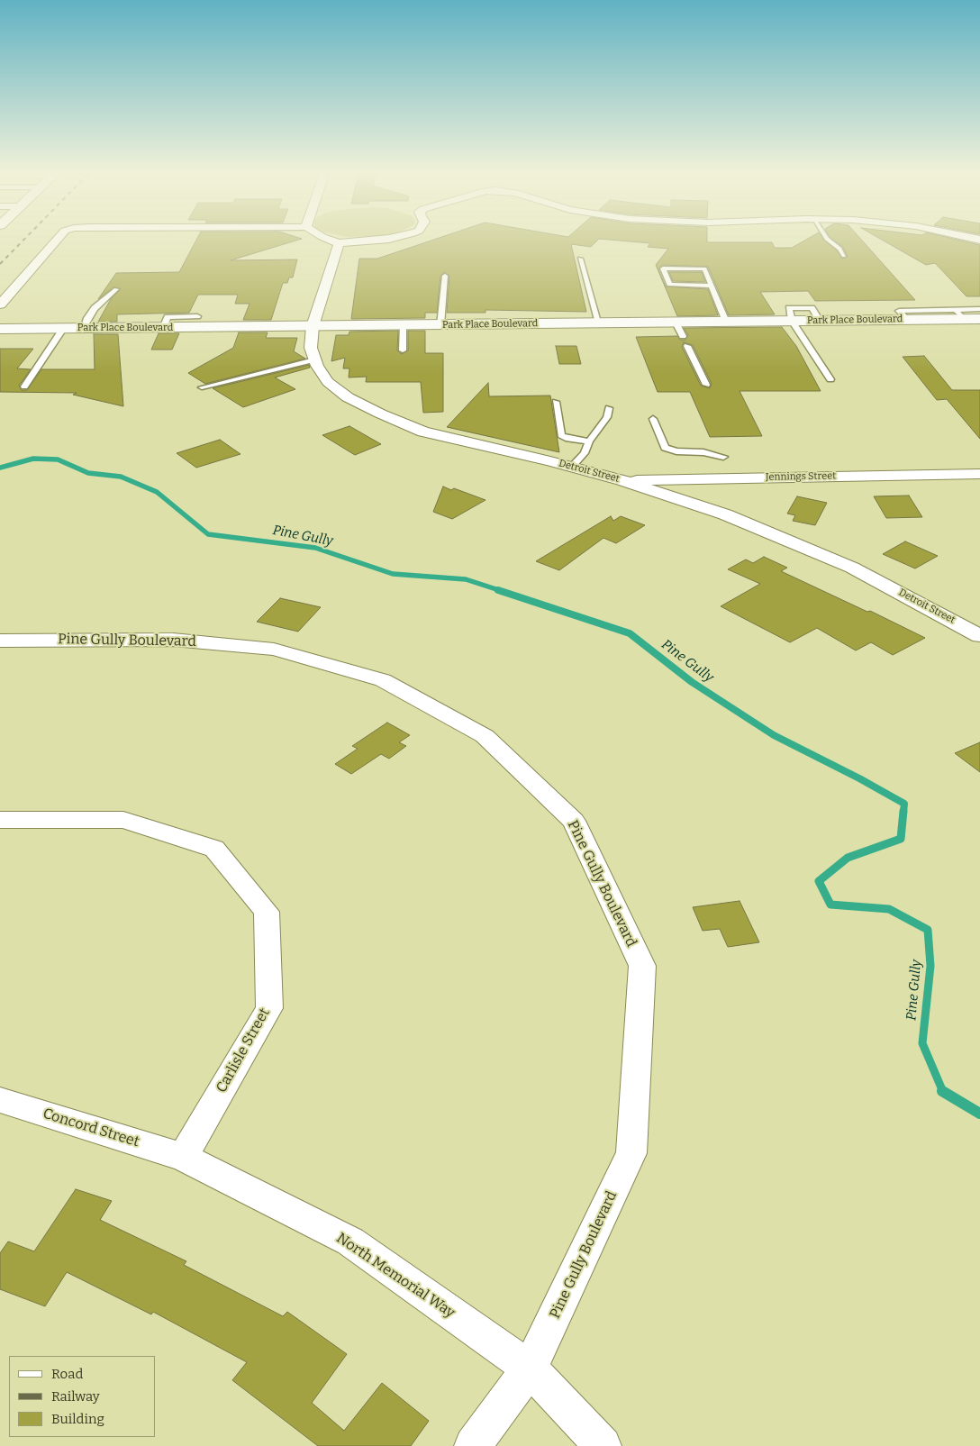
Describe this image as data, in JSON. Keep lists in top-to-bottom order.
{
  "streets": {
    "street": [
      "Park Place Boulevard",
      "Detroit Street",
      "Jennings Street",
      "Pine Gully Boulevard",
      "Carlisle Street",
      "Concord Street",
      "North Memorial Way"
    ]
  },
  "crossings": [
    ["Park Place Boulevard", "Detroit Street"],
    ["Detroit Street", "Jennings Street"],
    ["Pine Gully Boulevard", "North Memorial Way"],
    ["Carlisle Street", "Concord Street"],
    ["Carlisle Street", "North Memorial Way"],
    ["Concord Street", "North Memorial Way"]
  ],
  "water": ["Pine Gully"],
  "legend": ["Road", "Railway", "Building"]
}
